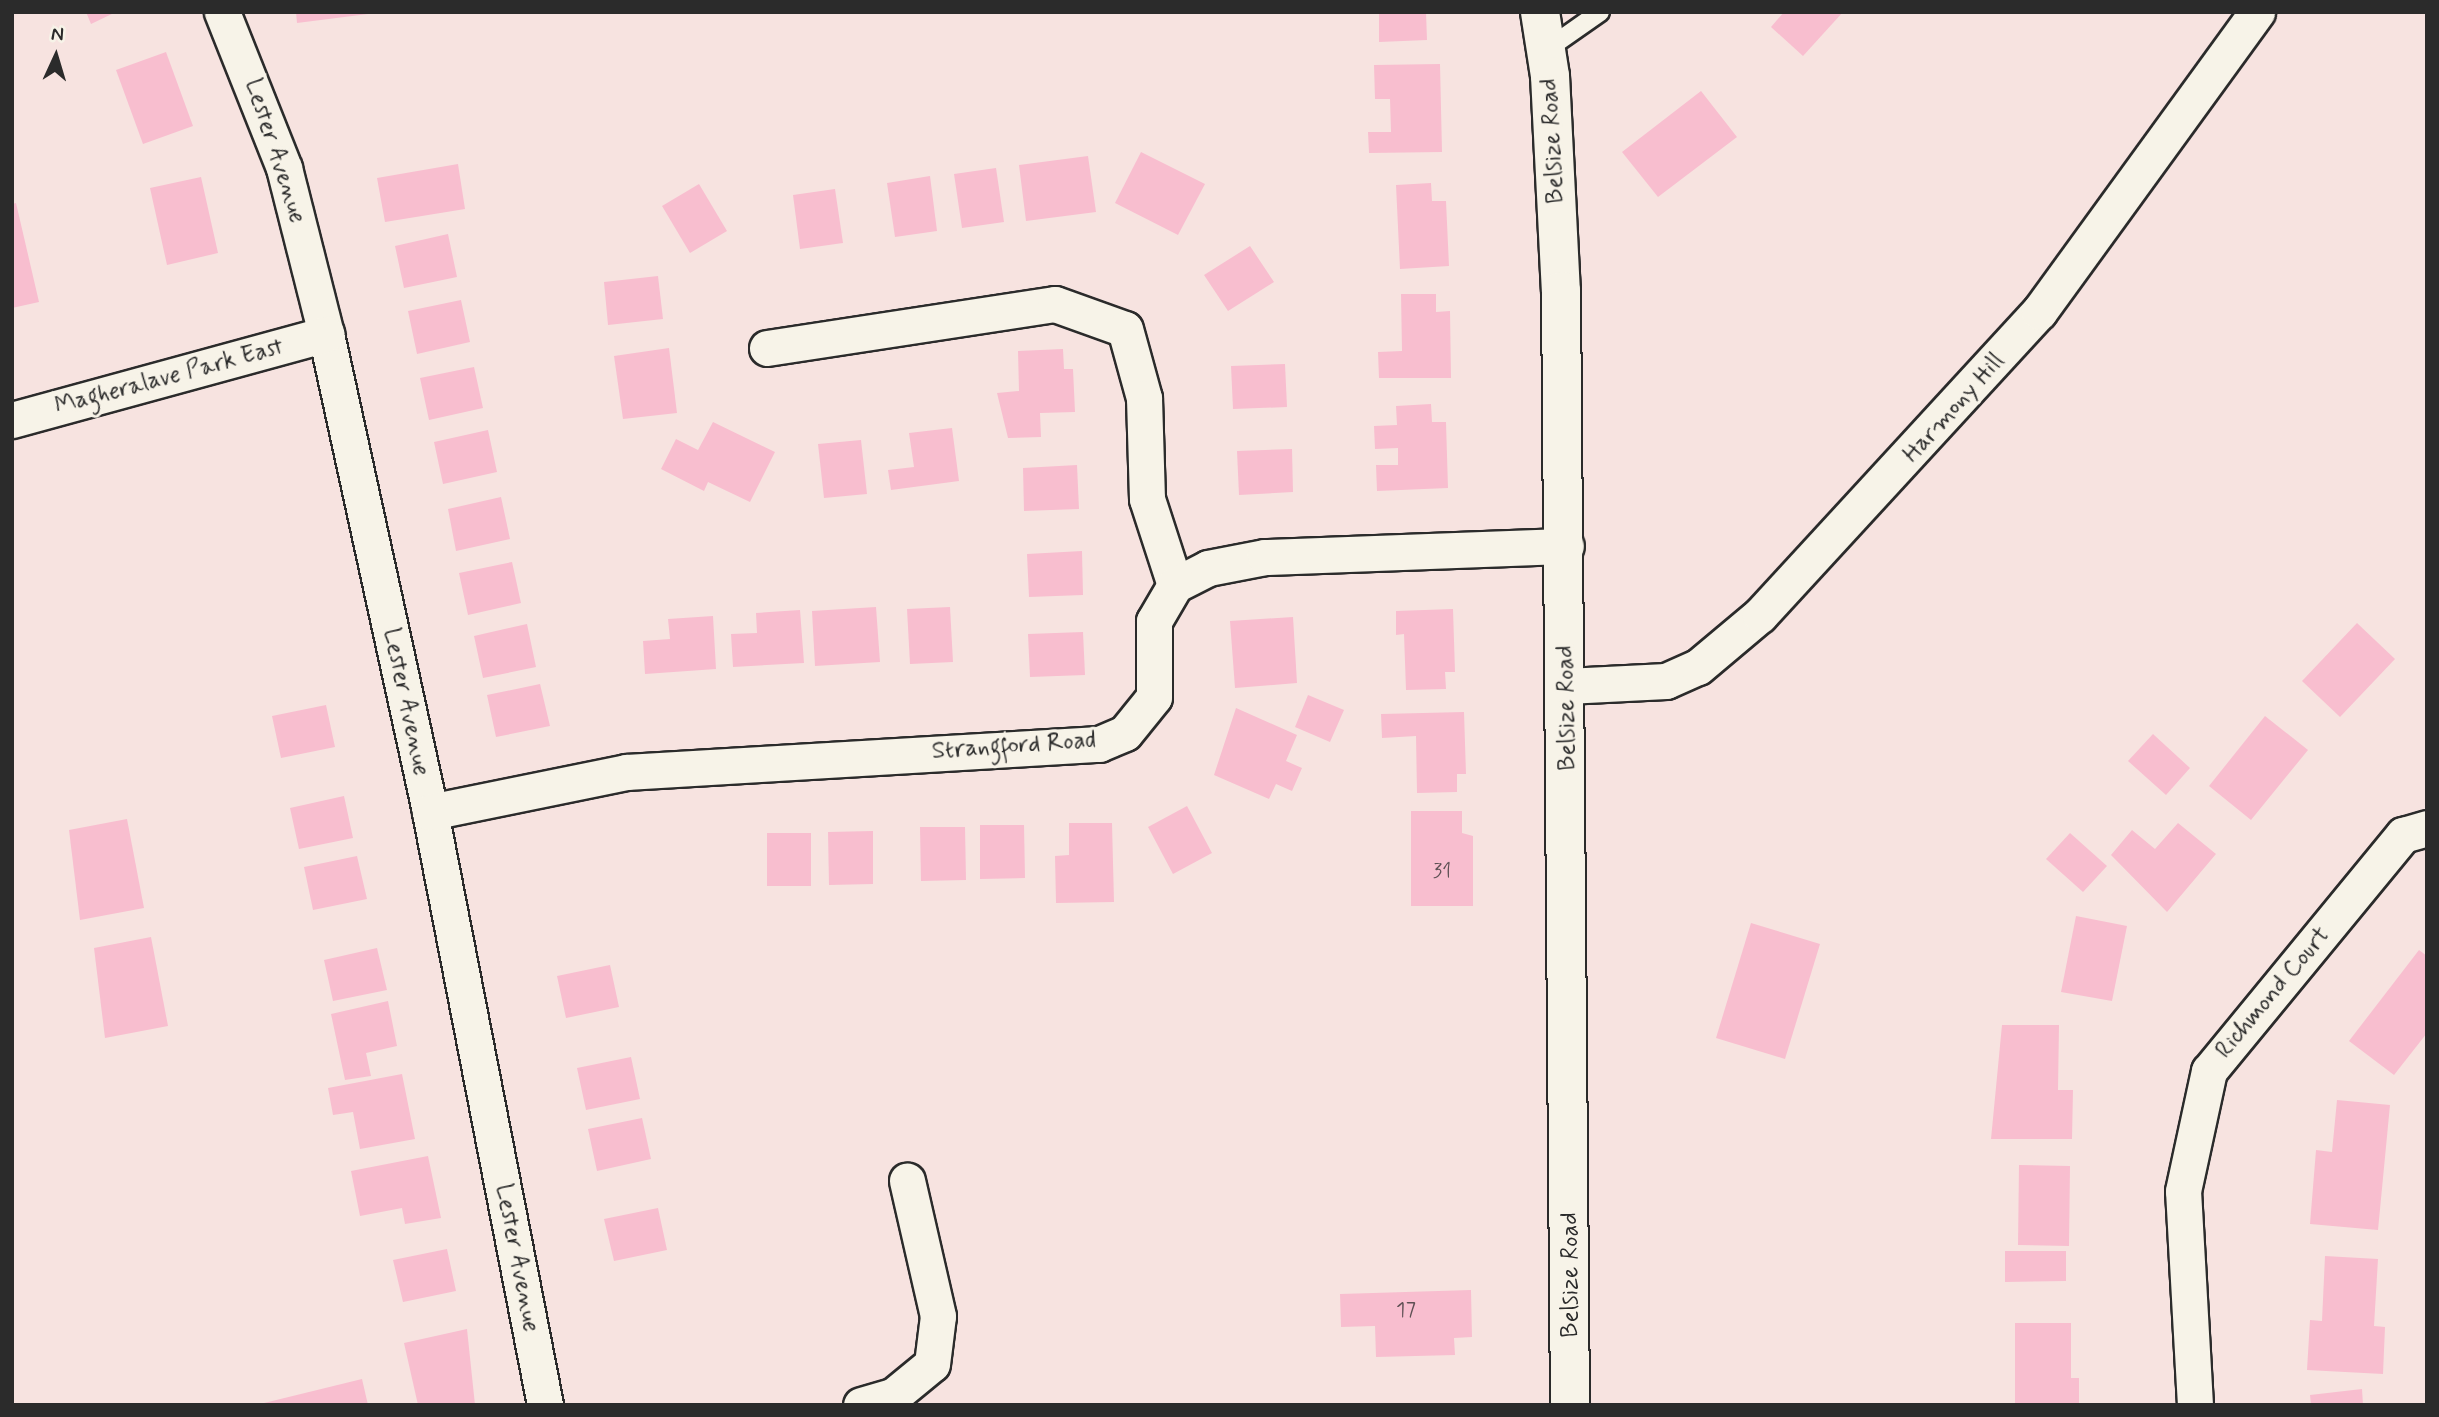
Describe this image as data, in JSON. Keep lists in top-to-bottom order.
{
  "streets": {
    "street": [
      "Belsize Road",
      "Lester Avenue",
      "Magheralave Park East",
      "Harmony Hill",
      "Strangford Road",
      "Richmond Court"
    ]
  },
  "crossings": [
    ["Belsize Road", "Harmony Hill"],
    ["Lester Avenue", "Magheralave Park East"],
    ["Lester Avenue", "Strangford Road"]
  ],
  "house_numbers": ["31", "17"],
  "north": "top"
}
